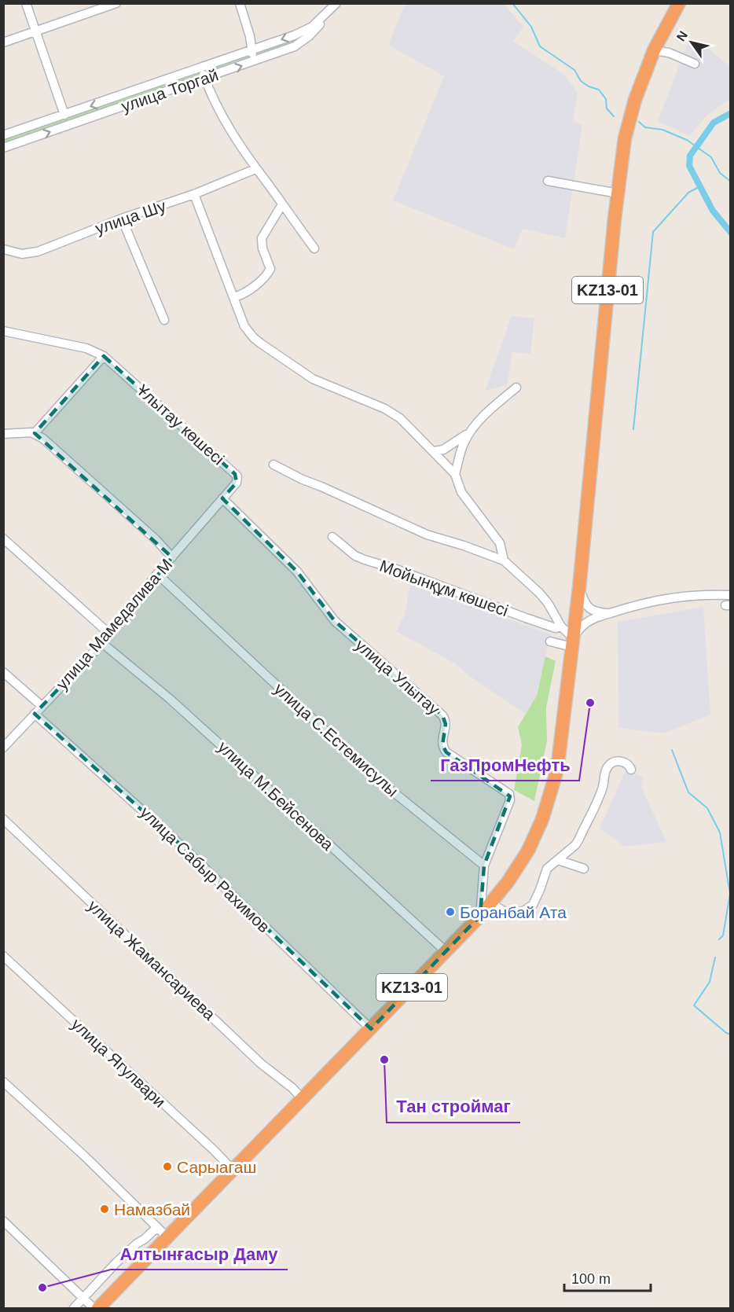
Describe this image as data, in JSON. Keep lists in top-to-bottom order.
{
  "streets": {
    "highway": ["KZ13-01"],
    "street": [
      "улица Торгай",
      "улица Шу",
      "Ұлытау көшесі",
      "Мойынқұм көшесі",
      "улица Мамедалива М",
      "улица Улытау",
      "улица С.Естемисулы",
      "улица М.Бейсенова",
      "улица Сабыр Рахимов",
      "улица Жамансариева",
      "улица Ягулвари"
    ]
  },
  "crossings": [
    ["KZ13-01", "улица М.Бейсенова"],
    ["KZ13-01", "улица Сабыр Рахимов"],
    ["KZ13-01", "улица Жамансариева"],
    ["KZ13-01", "улица Ягулвари"],
    ["Ұлытау көшесі", "улица Мамедалива М"],
    ["Ұлытау көшесі", "улица Улытау"],
    ["улица Мамедалива М", "улица Улытау"],
    ["улица Мамедалива М", "улица С.Естемисулы"],
    ["улица Мамедалива М", "улица М.Бейсенова"],
    ["улица Мамедалива М", "улица Сабыр Рахимов"],
    ["улица Улытау", "улица С.Естемисулы"]
  ],
  "places": [
    "ГазПромНефть",
    "Боранбай Ата",
    "Тан строймаг",
    "Сарыагаш",
    "Намазбай",
    "Алтынғасыр Даму"
  ],
  "scale_bar": "100 m",
  "north": "top left"
}
